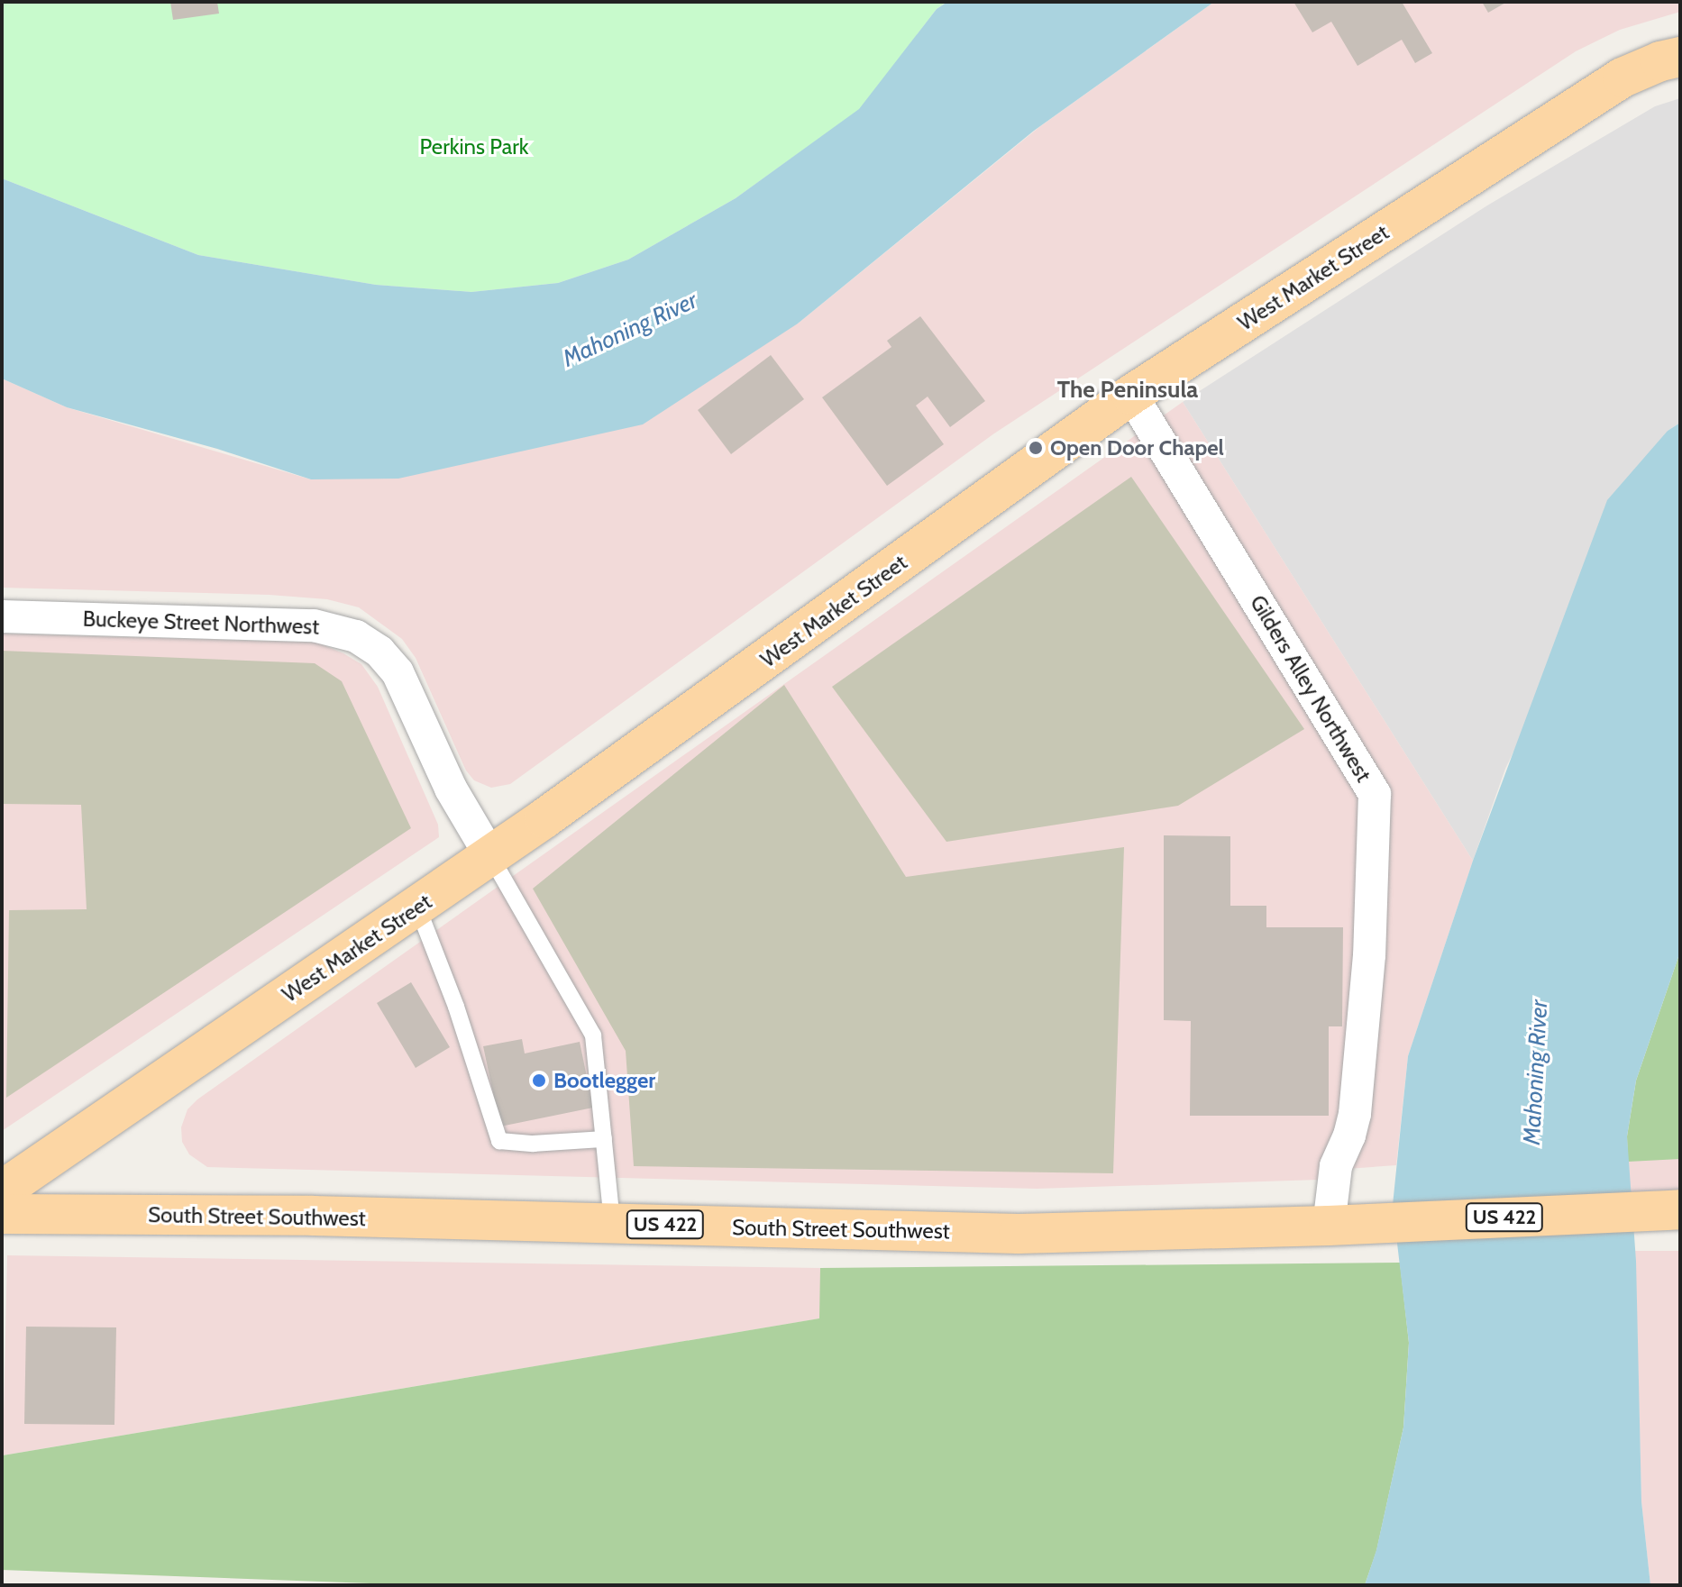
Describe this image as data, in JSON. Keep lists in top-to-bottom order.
{
  "streets": {
    "main road": ["West Market Street", "South Street Southwest", "US 422"],
    "street": ["Buckeye Street Northwest", "Gilders Alley Northwest"]
  },
  "crossings": [
    ["West Market Street", "Buckeye Street Northwest"],
    ["West Market Street", "Gilders Alley Northwest"],
    ["Gilders Alley Northwest", "South Street Southwest"]
  ],
  "districts": ["The Peninsula"],
  "water": ["Mahoning River"],
  "parks": ["Perkins Park"],
  "places": ["Open Door Chapel", "Bootlegger"]
}
